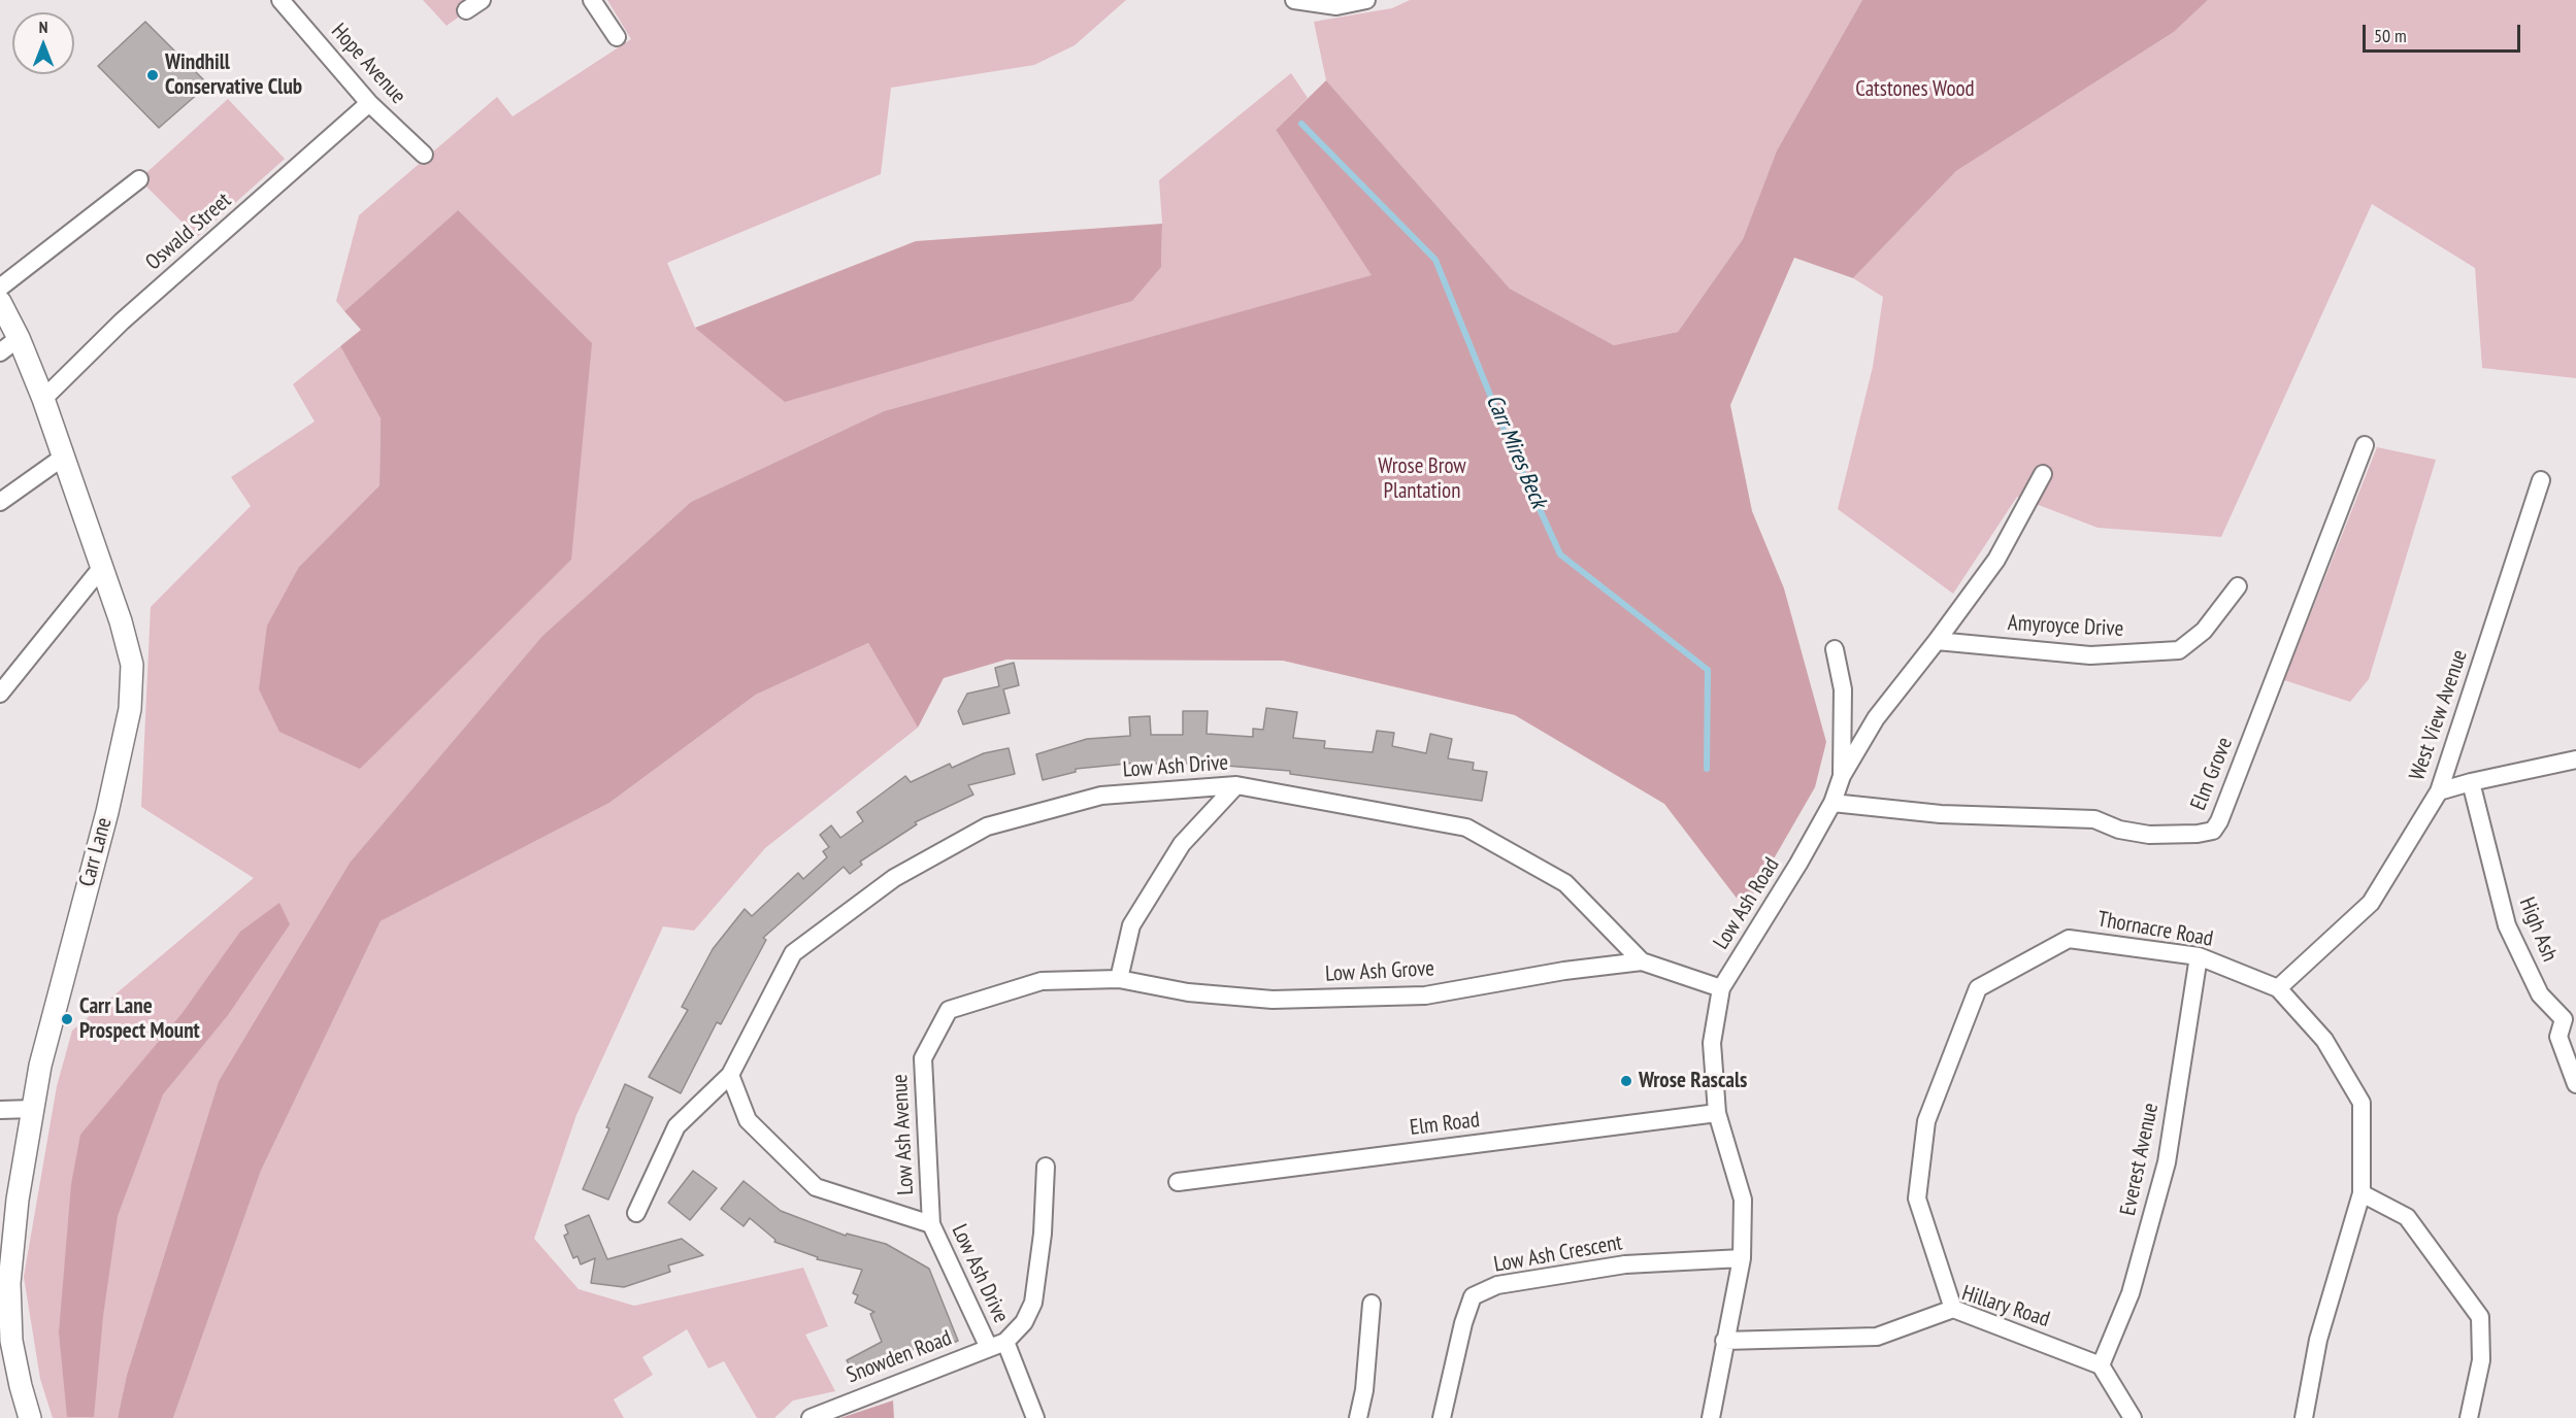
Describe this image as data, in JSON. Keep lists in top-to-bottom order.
{
  "streets": {
    "street": [
      "Hope Avenue",
      "Oswald Street",
      "Amyroyce Drive",
      "West View Avenue",
      "Low Ash Drive",
      "Elm Grove",
      "Carr Lane",
      "Low Ash Road",
      "Thornacre Road",
      "High Ash",
      "Low Ash Grove",
      "Elm Road",
      "Low Ash Avenue",
      "Everest Avenue",
      "Low Ash Crescent",
      "Hillary Road",
      "Snowden Road"
    ]
  },
  "crossings": [
    ["Hope Avenue", "Oswald Street"],
    ["Oswald Street", "Carr Lane"],
    ["Amyroyce Drive", "Low Ash Road"],
    ["West View Avenue", "Thornacre Road"],
    ["Low Ash Drive", "Low Ash Road"],
    ["Low Ash Drive", "Low Ash Grove"],
    ["Low Ash Drive", "Low Ash Avenue"],
    ["Low Ash Drive", "Snowden Road"],
    ["Elm Grove", "Low Ash Road"],
    ["Low Ash Road", "Elm Road"],
    ["Low Ash Road", "Low Ash Crescent"],
    ["Low Ash Road", "Hillary Road"],
    ["Thornacre Road", "Everest Avenue"],
    ["Thornacre Road", "Hillary Road"],
    ["Low Ash Grove", "Low Ash Avenue"],
    ["Everest Avenue", "Hillary Road"]
  ],
  "water": ["Carr Mires Beck"],
  "parks": ["Catstones Wood", "Wrose Brow Plantation"],
  "places": ["Windhill Conservative Club", "Carr Lane Prospect Mount", "Wrose Rascals"],
  "scale_bar": "50 m",
  "north": "top"
}
